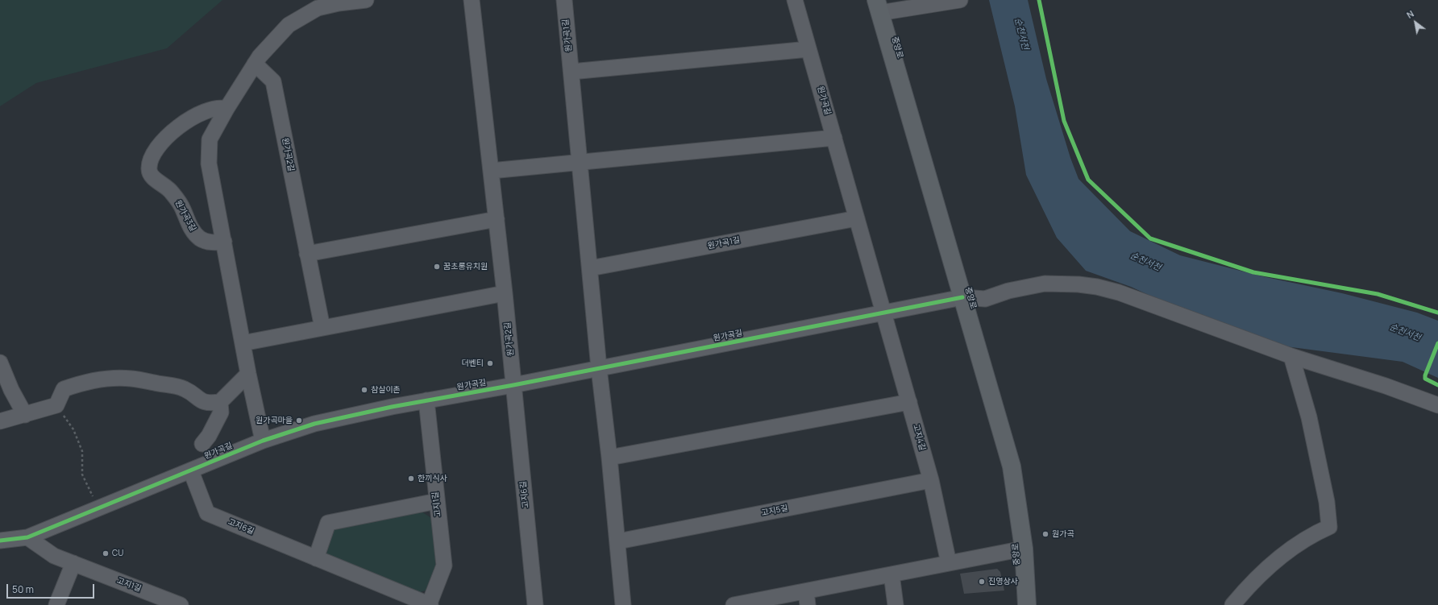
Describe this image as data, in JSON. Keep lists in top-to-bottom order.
{
  "streets": {
    "main road": ["중앙로"],
    "street": [
      "원가곡1길",
      "원가곡길",
      "원가곡2길",
      "원가곡3길",
      "고지4길",
      "고지6길",
      "고지1길",
      "고지5길"
    ]
  },
  "crossings": [
    ["원가곡1길", "원가곡길"],
    ["중앙로", "원가곡길"],
    ["원가곡길", "원가곡2길"],
    ["원가곡길", "고지4길"],
    ["원가곡길", "고지6길"],
    ["원가곡길", "고지1길"],
    ["원가곡2길", "고지6길"],
    ["고지4길", "고지5길"],
    ["고지6길", "고지1길"]
  ],
  "water": ["순천서천"],
  "places": [
    "꿈초롱유치원",
    "더벤티",
    "참살이촌",
    "원가곡마을",
    "한끼식사",
    "원가곡",
    "CU",
    "진영상사"
  ],
  "scale_bar": "50 m",
  "north": "top left"
}
